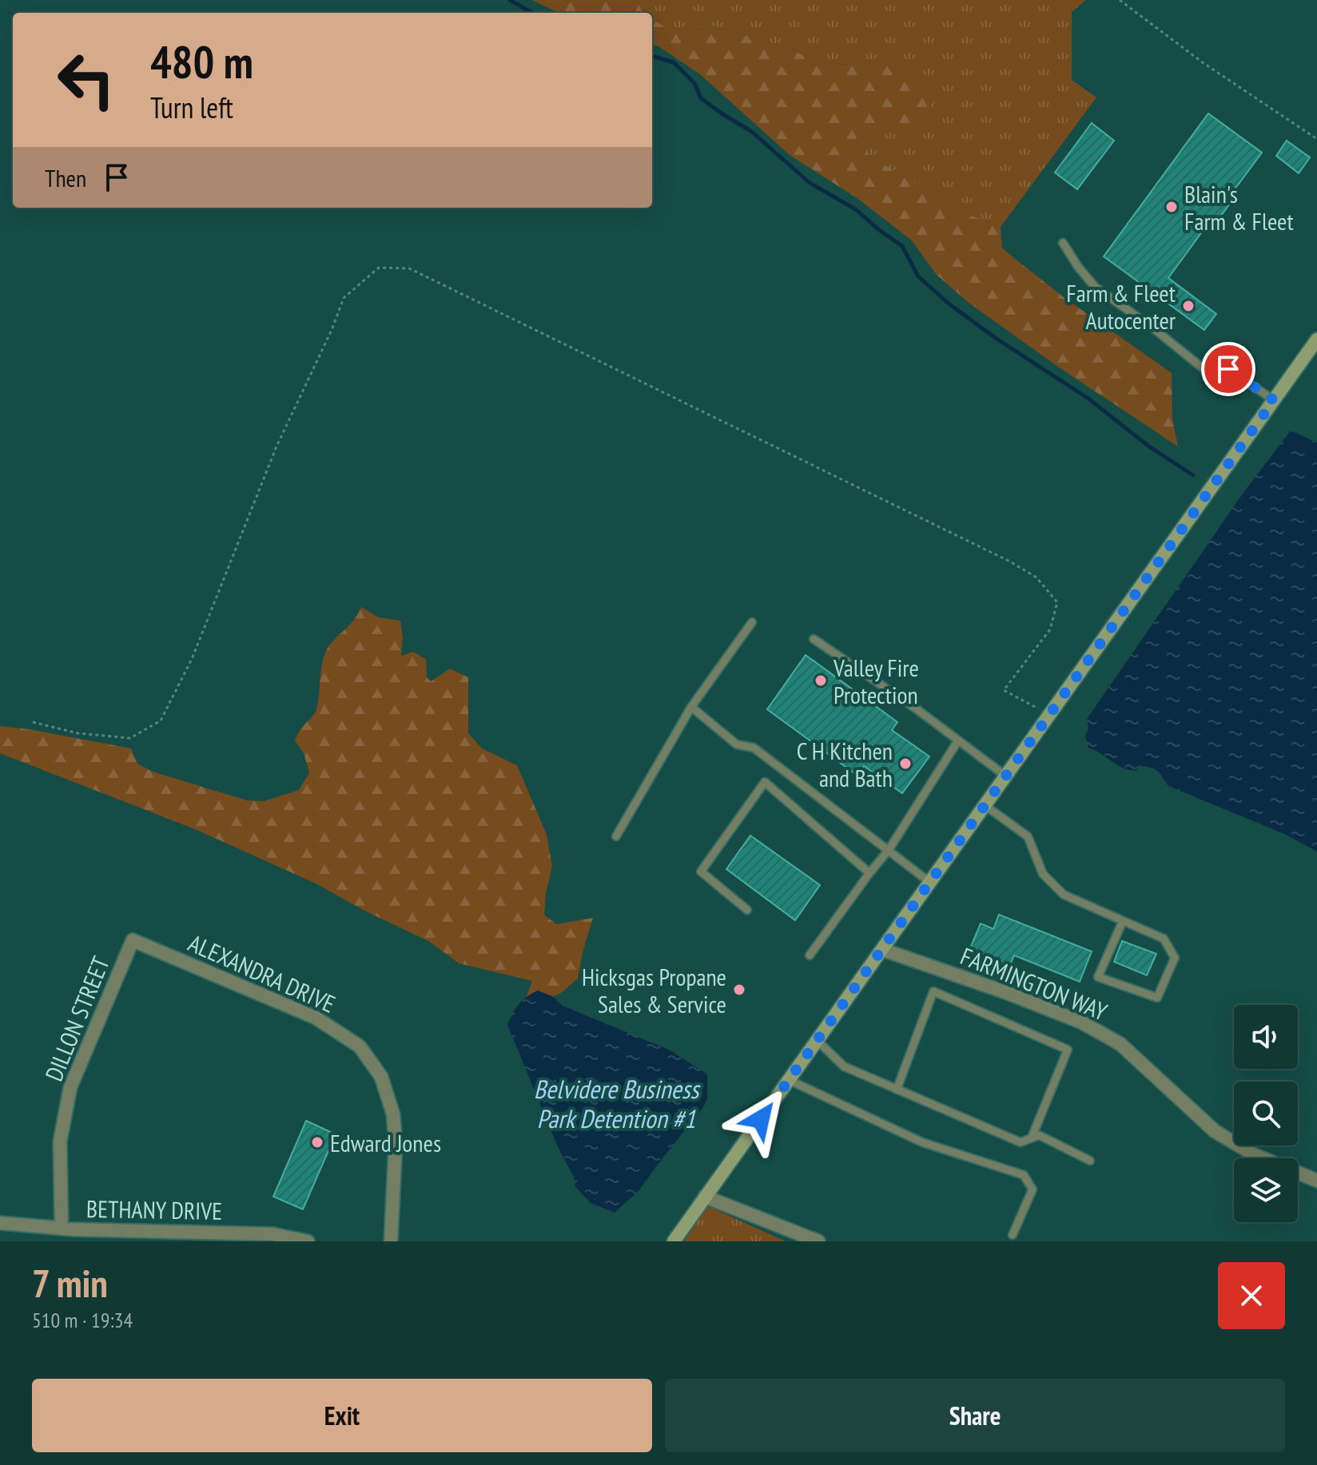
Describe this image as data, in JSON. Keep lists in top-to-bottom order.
{
  "streets": {
    "street": [
      "ALEXANDRA DRIVE",
      "FARMINGTON WAY",
      "DILLON STREET",
      "BETHANY DRIVE"
    ]
  },
  "crossings": [
    ["ALEXANDRA DRIVE", "DILLON STREET"],
    ["DILLON STREET", "BETHANY DRIVE"]
  ],
  "water": ["Belvidere Business Park Detention #1"],
  "places": [
    "Blain's Farm & Fleet",
    "Farm & Fleet Autocenter",
    "Valley Fire Protection",
    "C H Kitchen and Bath",
    "Hicksgas Propane Sales & Service",
    "Edward Jones"
  ],
  "page": {
    "turn": ["480 m", "Turn left"],
    "then": "Then",
    "heading": ["7 min", "510 m · 19:34"],
    "buttons": ["Exit", "Share"]
  }
}
